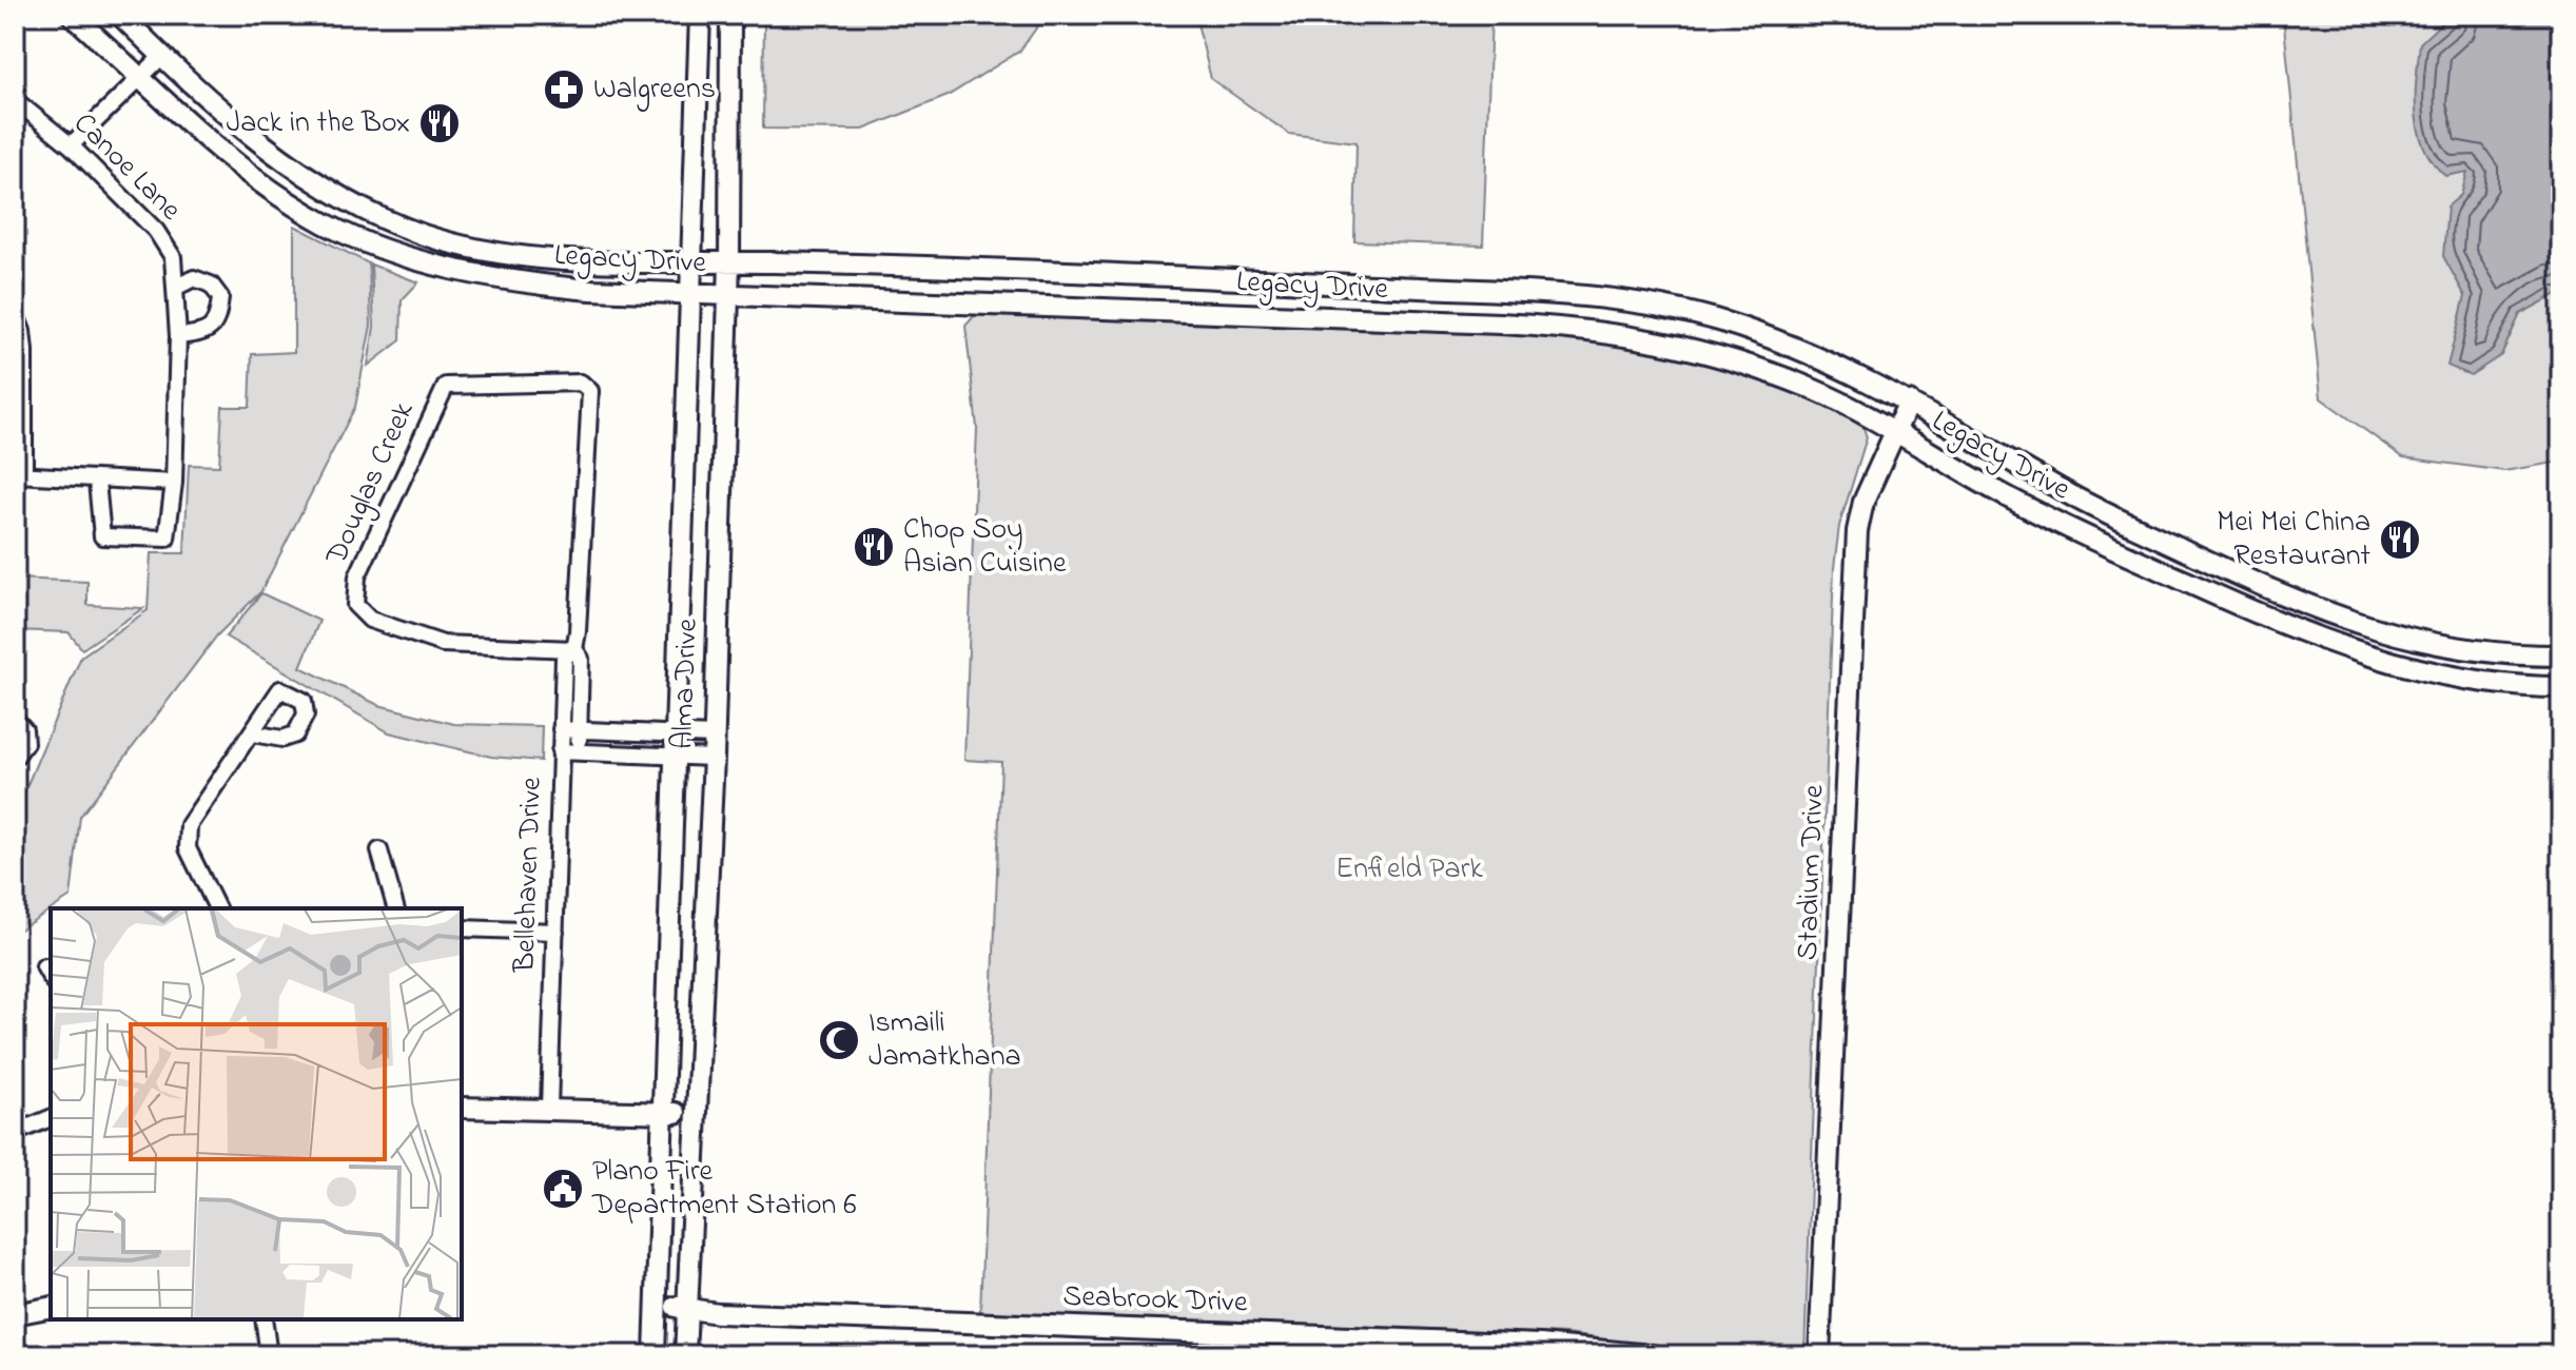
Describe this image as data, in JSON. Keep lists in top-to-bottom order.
{
  "streets": {
    "main road": [
      "Legacy Drive",
      "Alma Drive",
      "Stadium Drive",
      "Seabrook Drive"
    ],
    "street": ["Canoe Lane", "Douglas Creek", "Bellehaven Drive"]
  },
  "crossings": [
    ["Legacy Drive", "Alma Drive"],
    ["Legacy Drive", "Stadium Drive"],
    ["Douglas Creek", "Bellehaven Drive"],
    ["Alma Drive", "Seabrook Drive"]
  ],
  "parks": ["Enfield Park"],
  "places": {
    "pharmacy": ["Walgreens"],
    "restaurant": ["Jack in the Box", "Mei Mei China Restaurant", "Chop Soy Asian Cuisine"],
    "mosque": ["Ismaili Jamatkhana"],
    "public building": ["Plano Fire Department Station 6"]
  }
}
